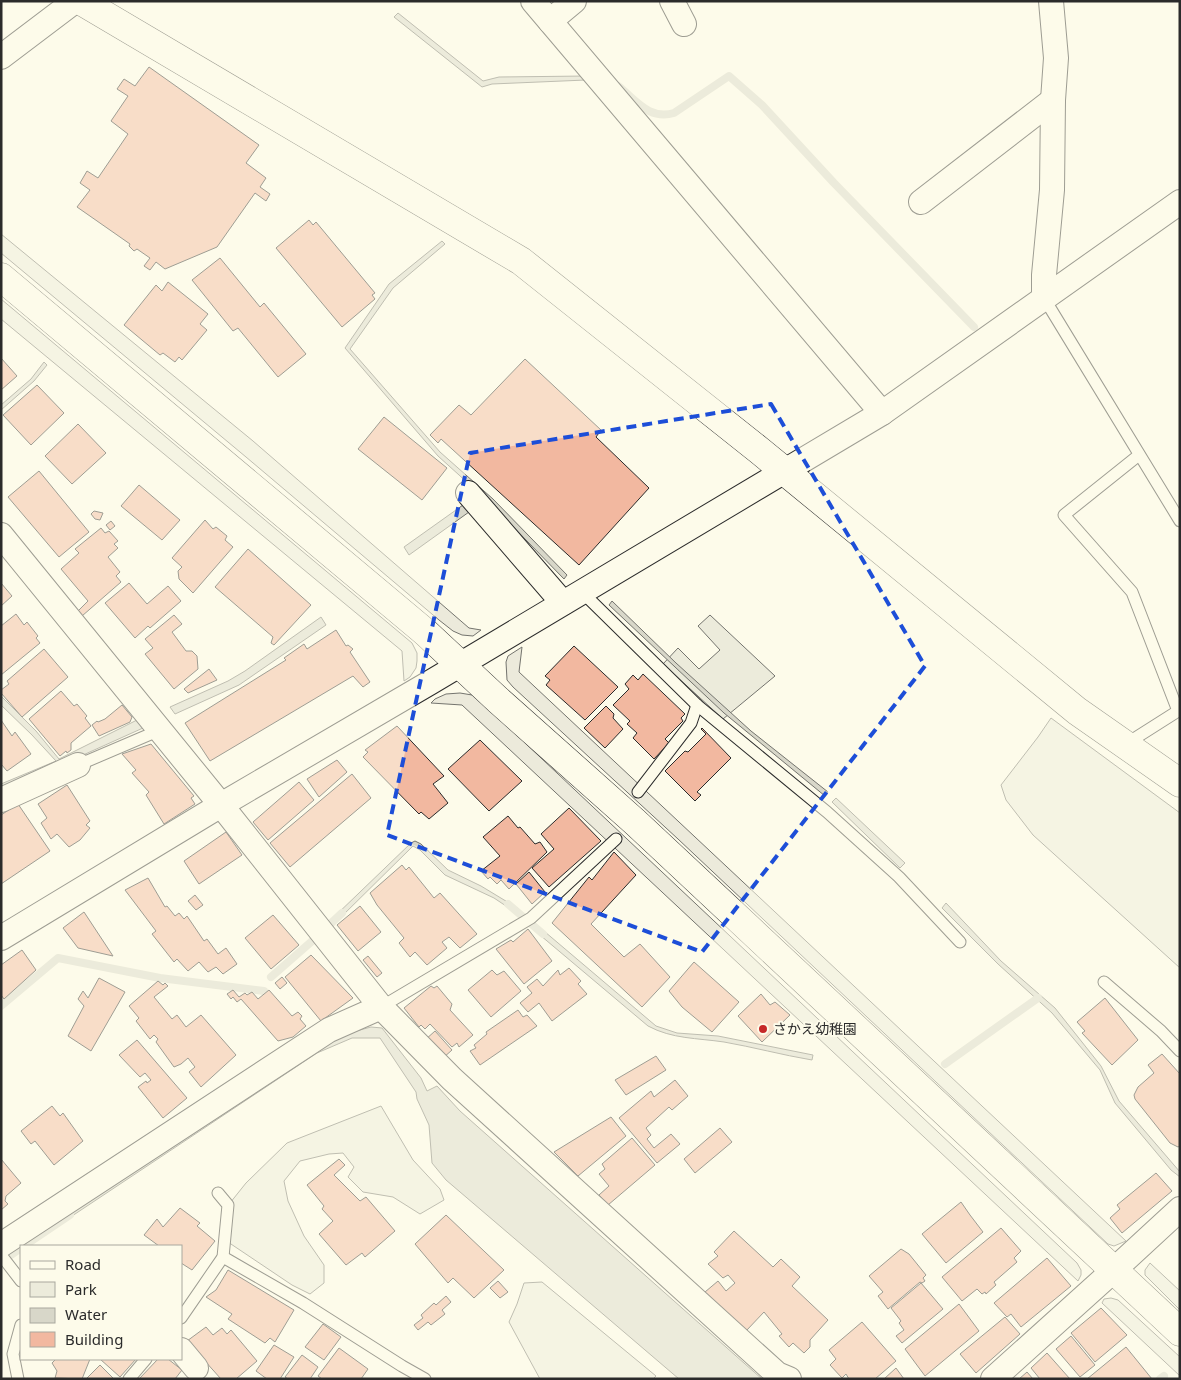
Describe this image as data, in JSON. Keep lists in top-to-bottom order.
{
  "places": ["さかえ幼稚園"],
  "legend": [
    "Road",
    "Park",
    "Water",
    "Building"
  ]
}
